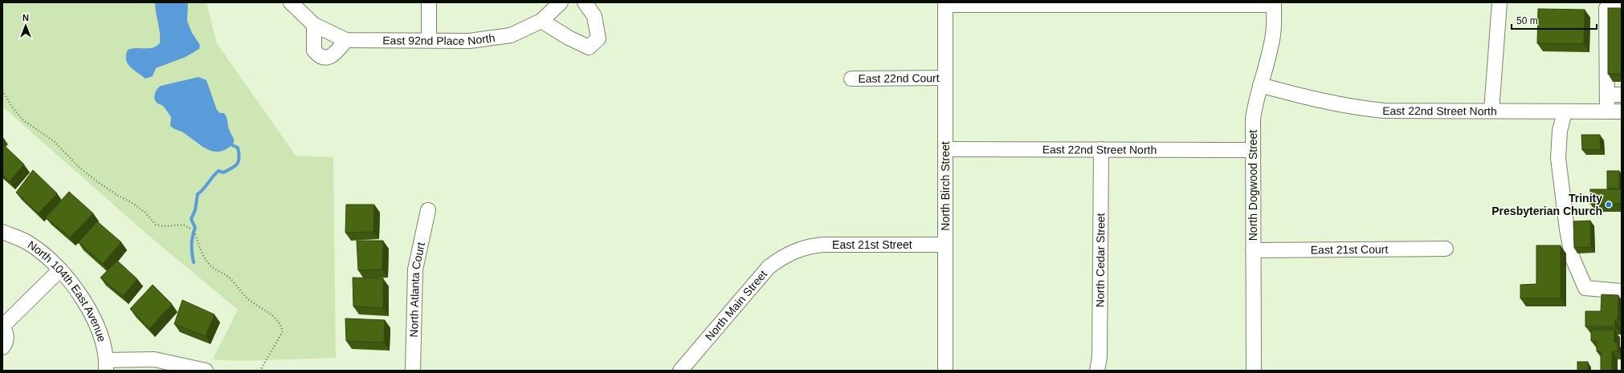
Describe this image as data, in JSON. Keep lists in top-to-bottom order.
{
  "streets": {
    "street": [
      "East 92nd Place North",
      "East 22nd Court",
      "East 22nd Street North",
      "North Dogwood Street",
      "North Birch Street",
      "East 21st Street",
      "East 21st Court",
      "North Cedar Street",
      "North Atlanta Court",
      "North 104th East Avenue",
      "North Main Street"
    ]
  },
  "crossings": [
    ["East 22nd Court", "North Birch Street"],
    ["East 22nd Street North", "North Dogwood Street"],
    ["East 22nd Street North", "North Birch Street"],
    ["East 22nd Street North", "North Cedar Street"],
    ["North Dogwood Street", "East 21st Court"],
    ["North Birch Street", "East 21st Street"],
    ["East 21st Street", "North Main Street"]
  ],
  "places": ["Trinity Presbyterian Church"],
  "scale_bar": "50 m",
  "north": "top"
}
